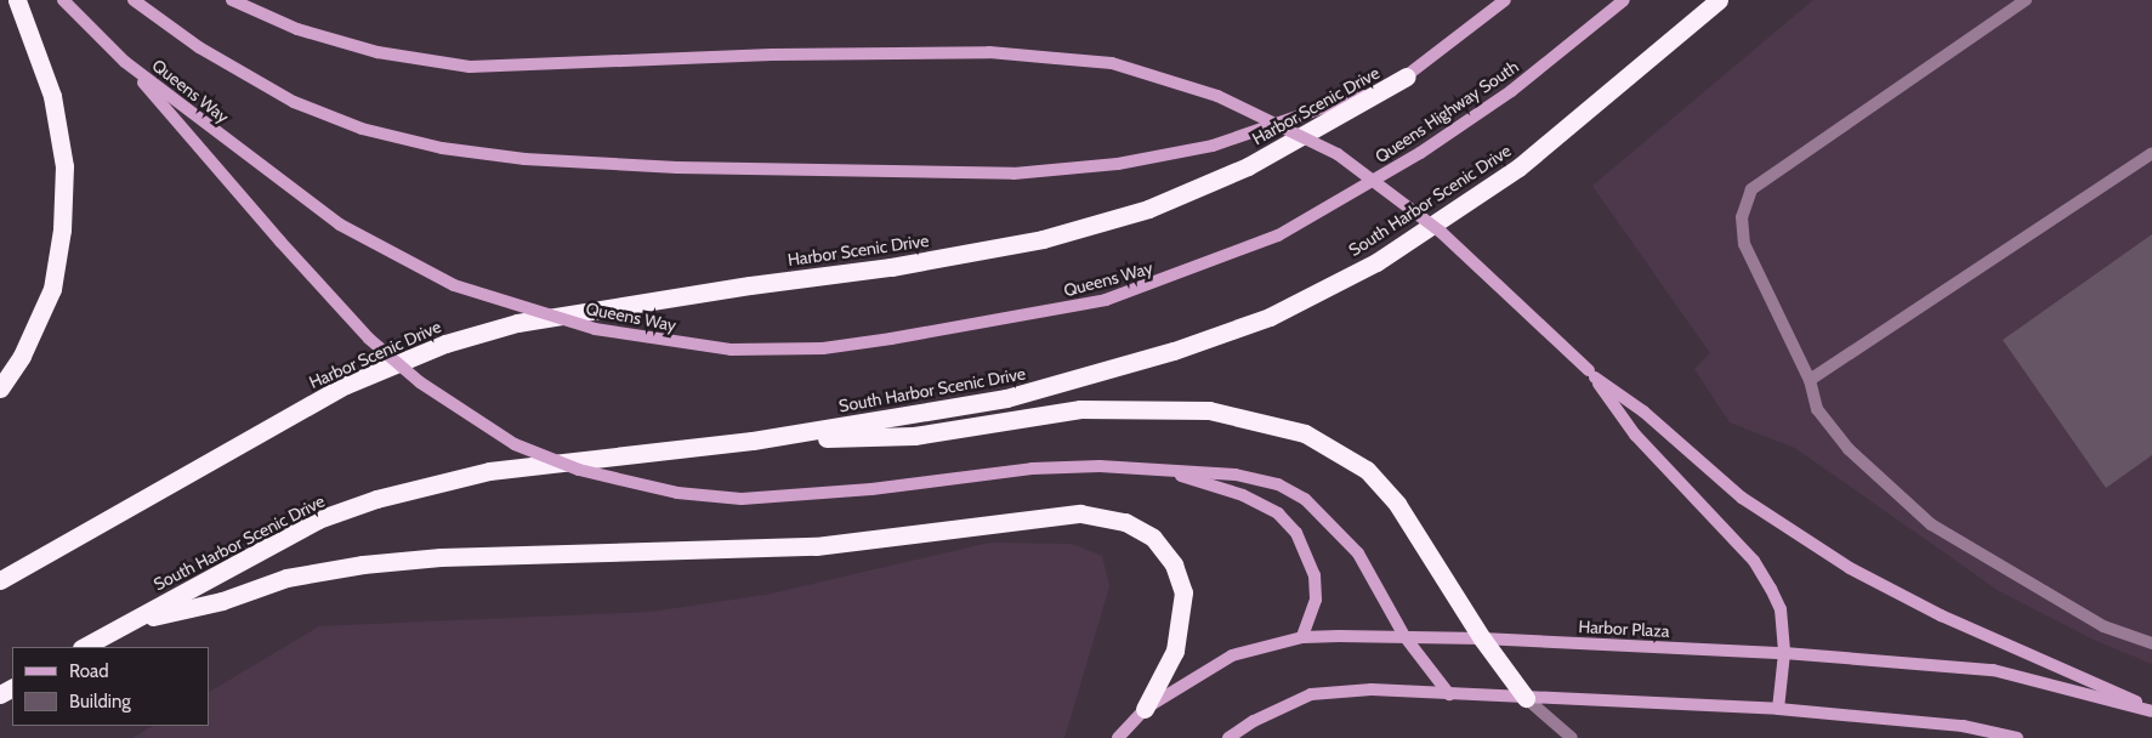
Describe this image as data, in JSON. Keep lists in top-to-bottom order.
{
  "streets": {
    "highway": ["Harbor Scenic Drive", "South Harbor Scenic Drive"],
    "main road": ["Queens Way", "Queens Highway South", "Harbor Plaza"]
  },
  "crossings": [
    ["Queens Way", "Queens Highway South"]
  ],
  "legend": ["Road", "Building"]
}
